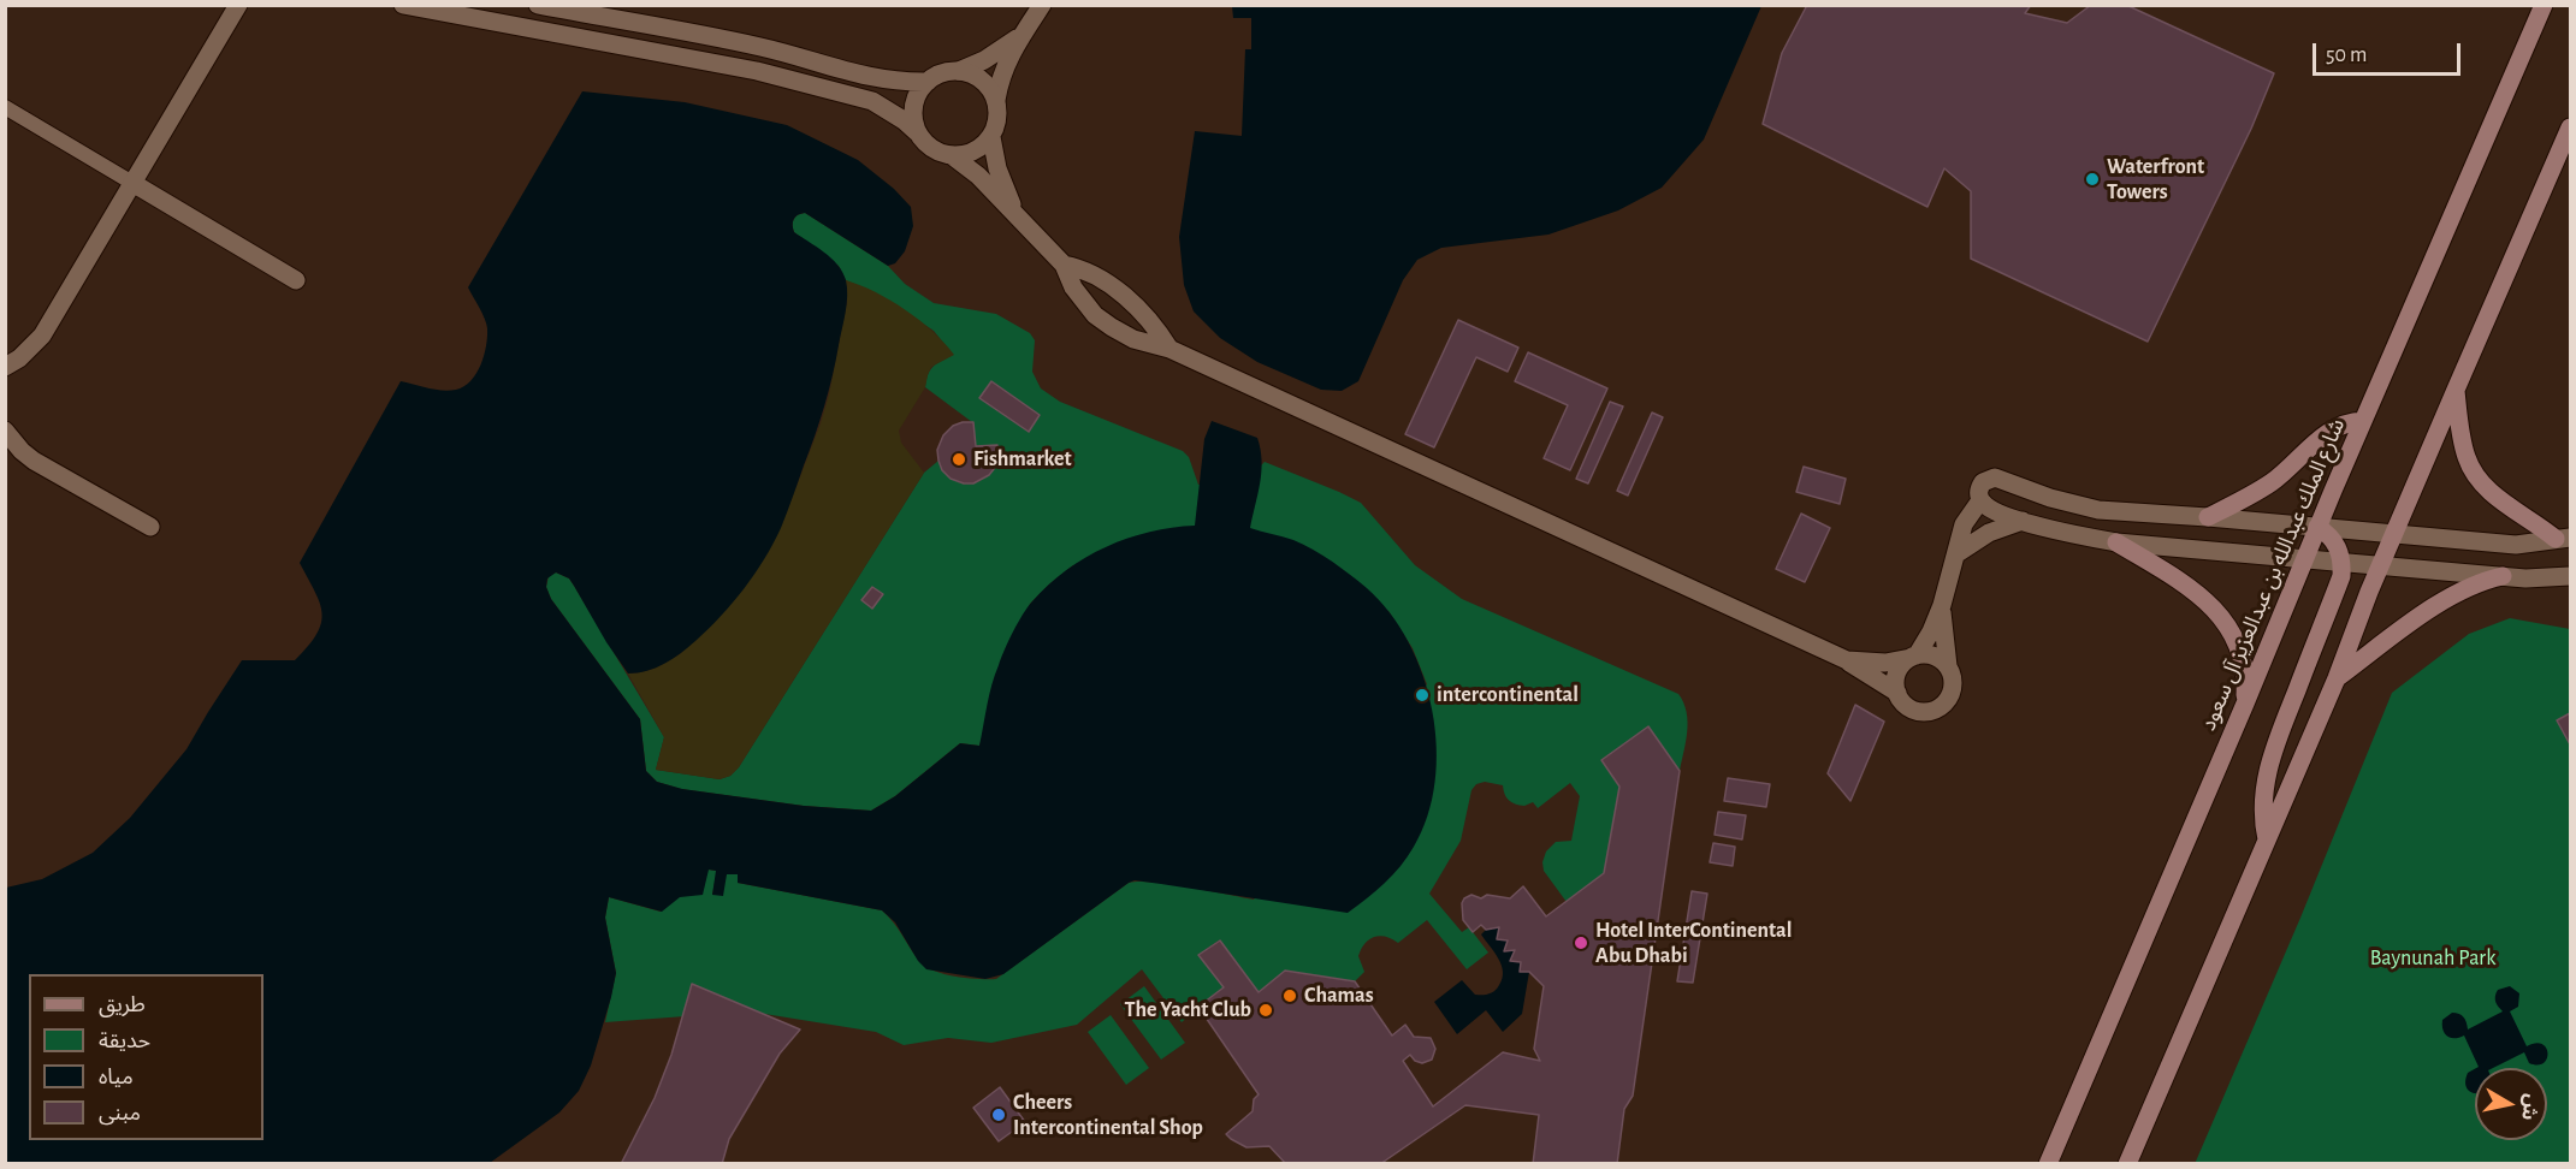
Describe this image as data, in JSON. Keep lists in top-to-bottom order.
{
  "streets": {
    "main road": ["شارع الملك عبدالله بن عبدالعزيز آل سعود"]
  },
  "parks": ["Baynunah Park"],
  "places": [
    "Waterfront Towers",
    "Fishmarket",
    "intercontinental",
    "Hotel InterContinental Abu Dhabi",
    "Chamas",
    "The Yacht Club",
    "Cheers Intercontinental Shop"
  ],
  "legend": [
    "طريق",
    "حديقة",
    "مياه",
    "مبنى"
  ],
  "scale_bar": "50 m",
  "north": "right"
}
